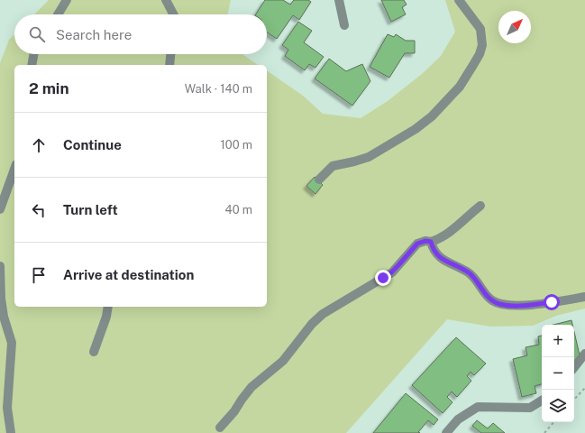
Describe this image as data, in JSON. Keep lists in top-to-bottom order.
{
  "north": "top right",
  "page": {
    "search": "Search here",
    "heading": ["2 min", "Walk · 140 m"],
    "list": [
      ["Continue", "100 m"],
      ["Turn left", "40 m"],
      "Arrive at destination"
    ],
    "map_buttons": ["+", "−"]
  }
}
